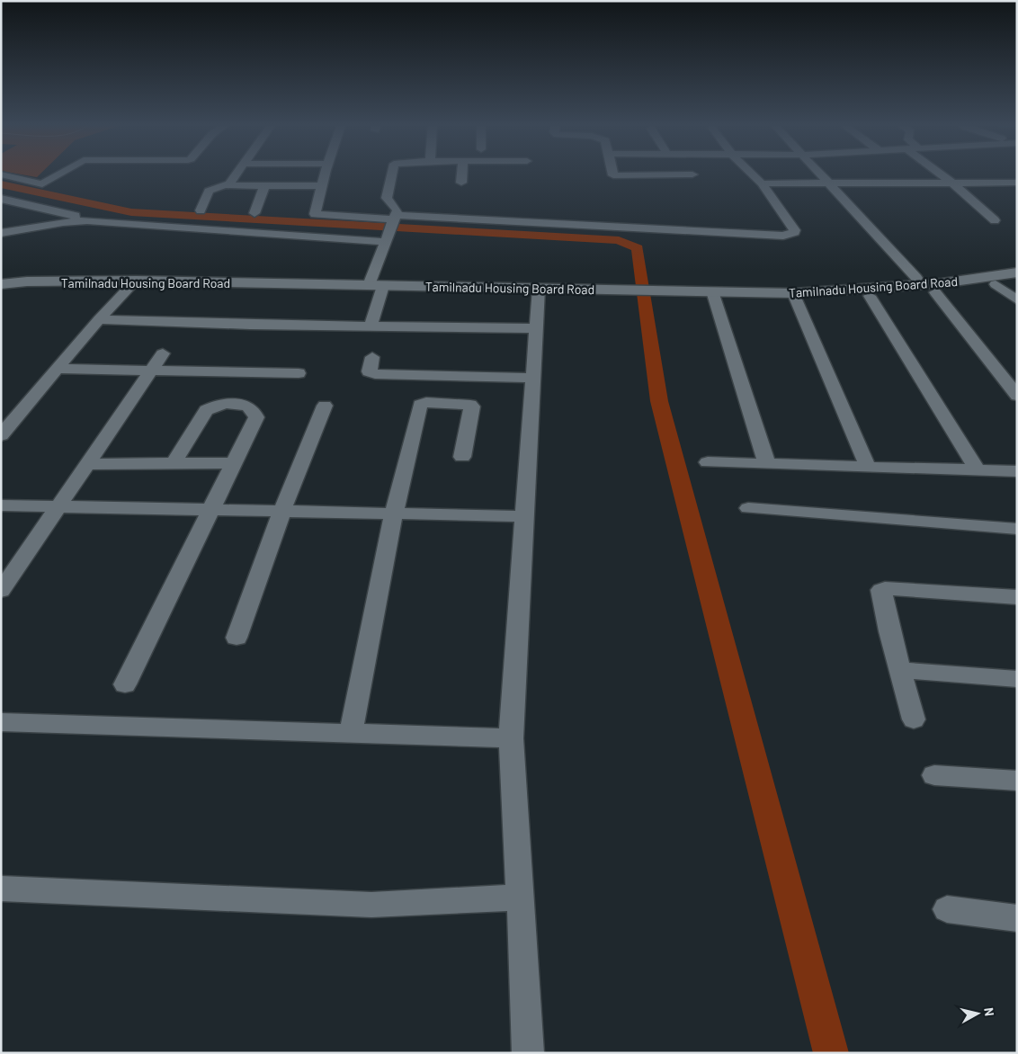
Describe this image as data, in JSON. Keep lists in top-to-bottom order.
{
  "streets": {
    "street": ["Tamilnadu Housing Board Road"]
  },
  "north": "right"
}
